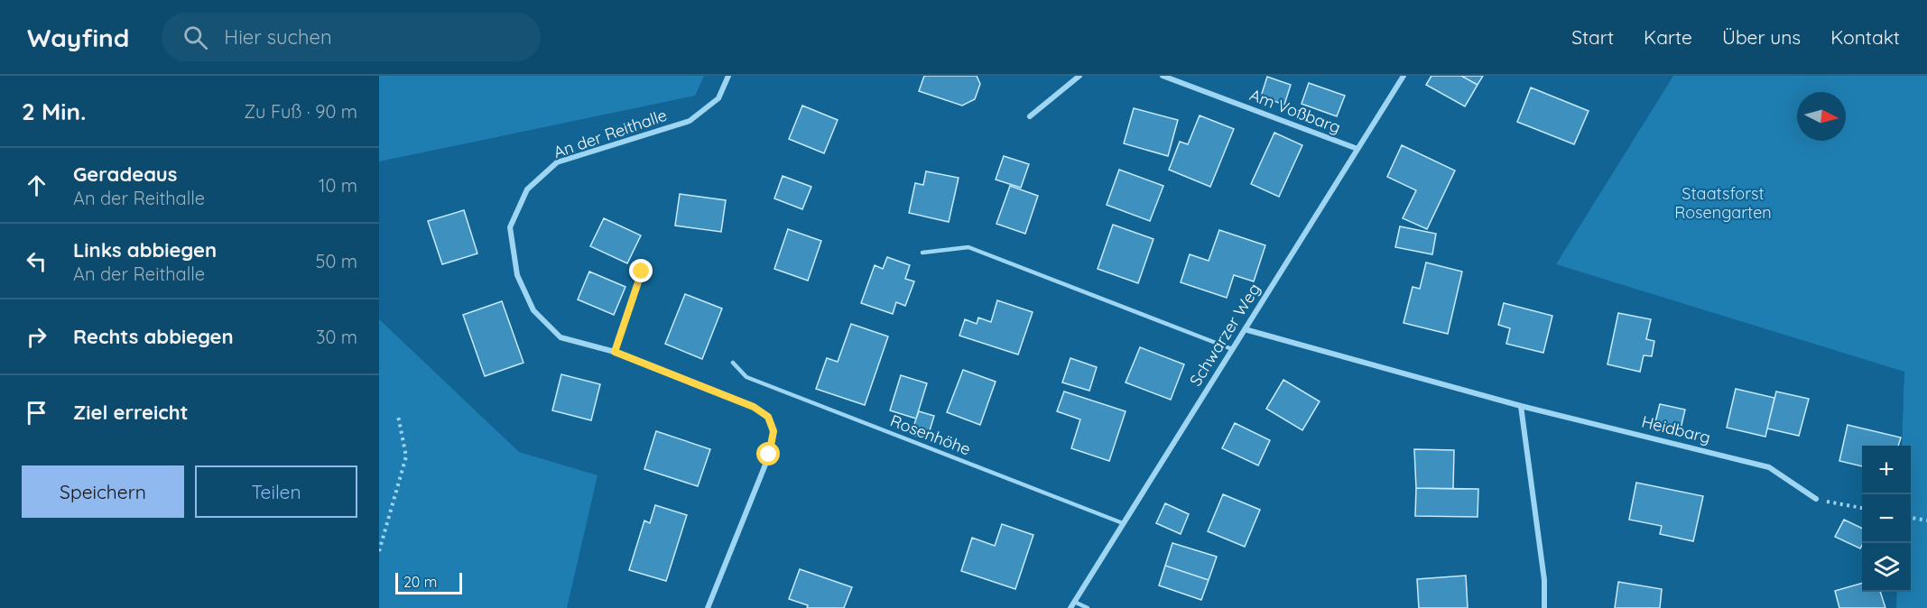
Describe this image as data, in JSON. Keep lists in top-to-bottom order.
{
  "streets": {
    "street": [
      "Am Voßbarg",
      "An der Reithalle",
      "Schwarzer Weg",
      "Heidbarg"
    ],
    "lane": ["Rosenhöhe"]
  },
  "crossings": [
    ["Am Voßbarg", "Schwarzer Weg"],
    ["Schwarzer Weg", "Heidbarg"],
    ["Schwarzer Weg", "Rosenhöhe"]
  ],
  "parks": ["Staatsforst Rosengarten"],
  "scale_bar": "20 m",
  "north": "right",
  "page": {
    "header": "Wayfind",
    "search": "Hier suchen",
    "nav": [
      "Start",
      "Karte",
      "Über uns",
      "Kontakt"
    ],
    "heading": ["2 Min.", "Zu Fuß · 90 m"],
    "list": [
      ["Geradeaus", "An der Reithalle", "10 m"],
      ["Links abbiegen", "An der Reithalle", "50 m"],
      ["Rechts abbiegen", "30 m"],
      "Ziel erreicht"
    ],
    "map_buttons": ["+", "−"],
    "buttons": ["Speichern", "Teilen"],
    "scale": "20 m"
  }
}
